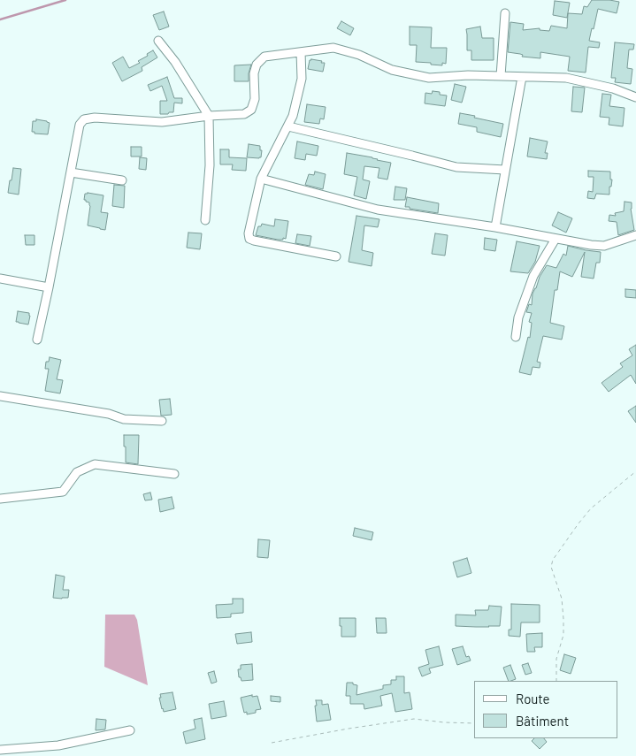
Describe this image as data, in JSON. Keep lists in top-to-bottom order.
{
  "legend": ["Route", "Bâtiment"]
}
